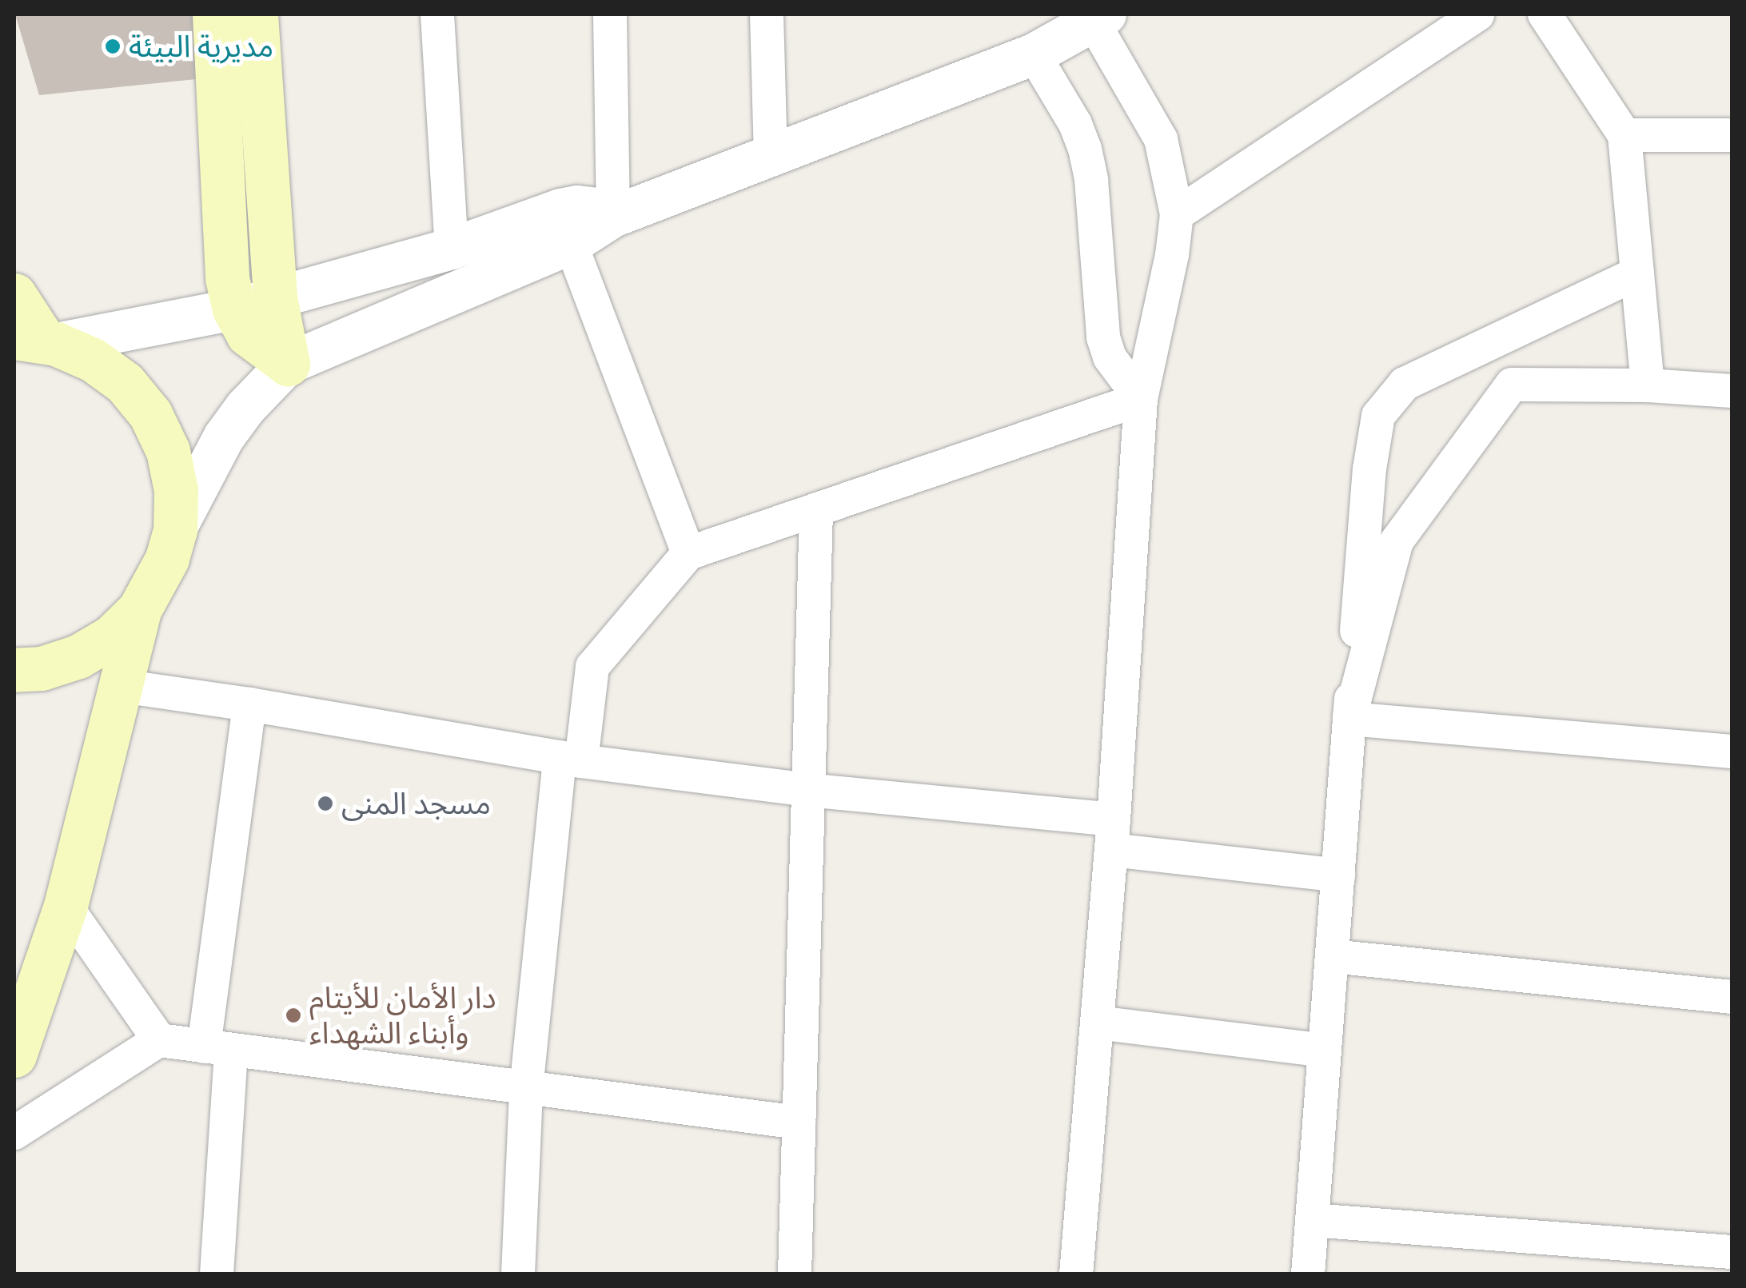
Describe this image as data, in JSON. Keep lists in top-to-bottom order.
{
  "places": ["مديرية البيئة", "مسجد المنى", "دار الأمان للأيتام وأبناء الشهداء"]
}
